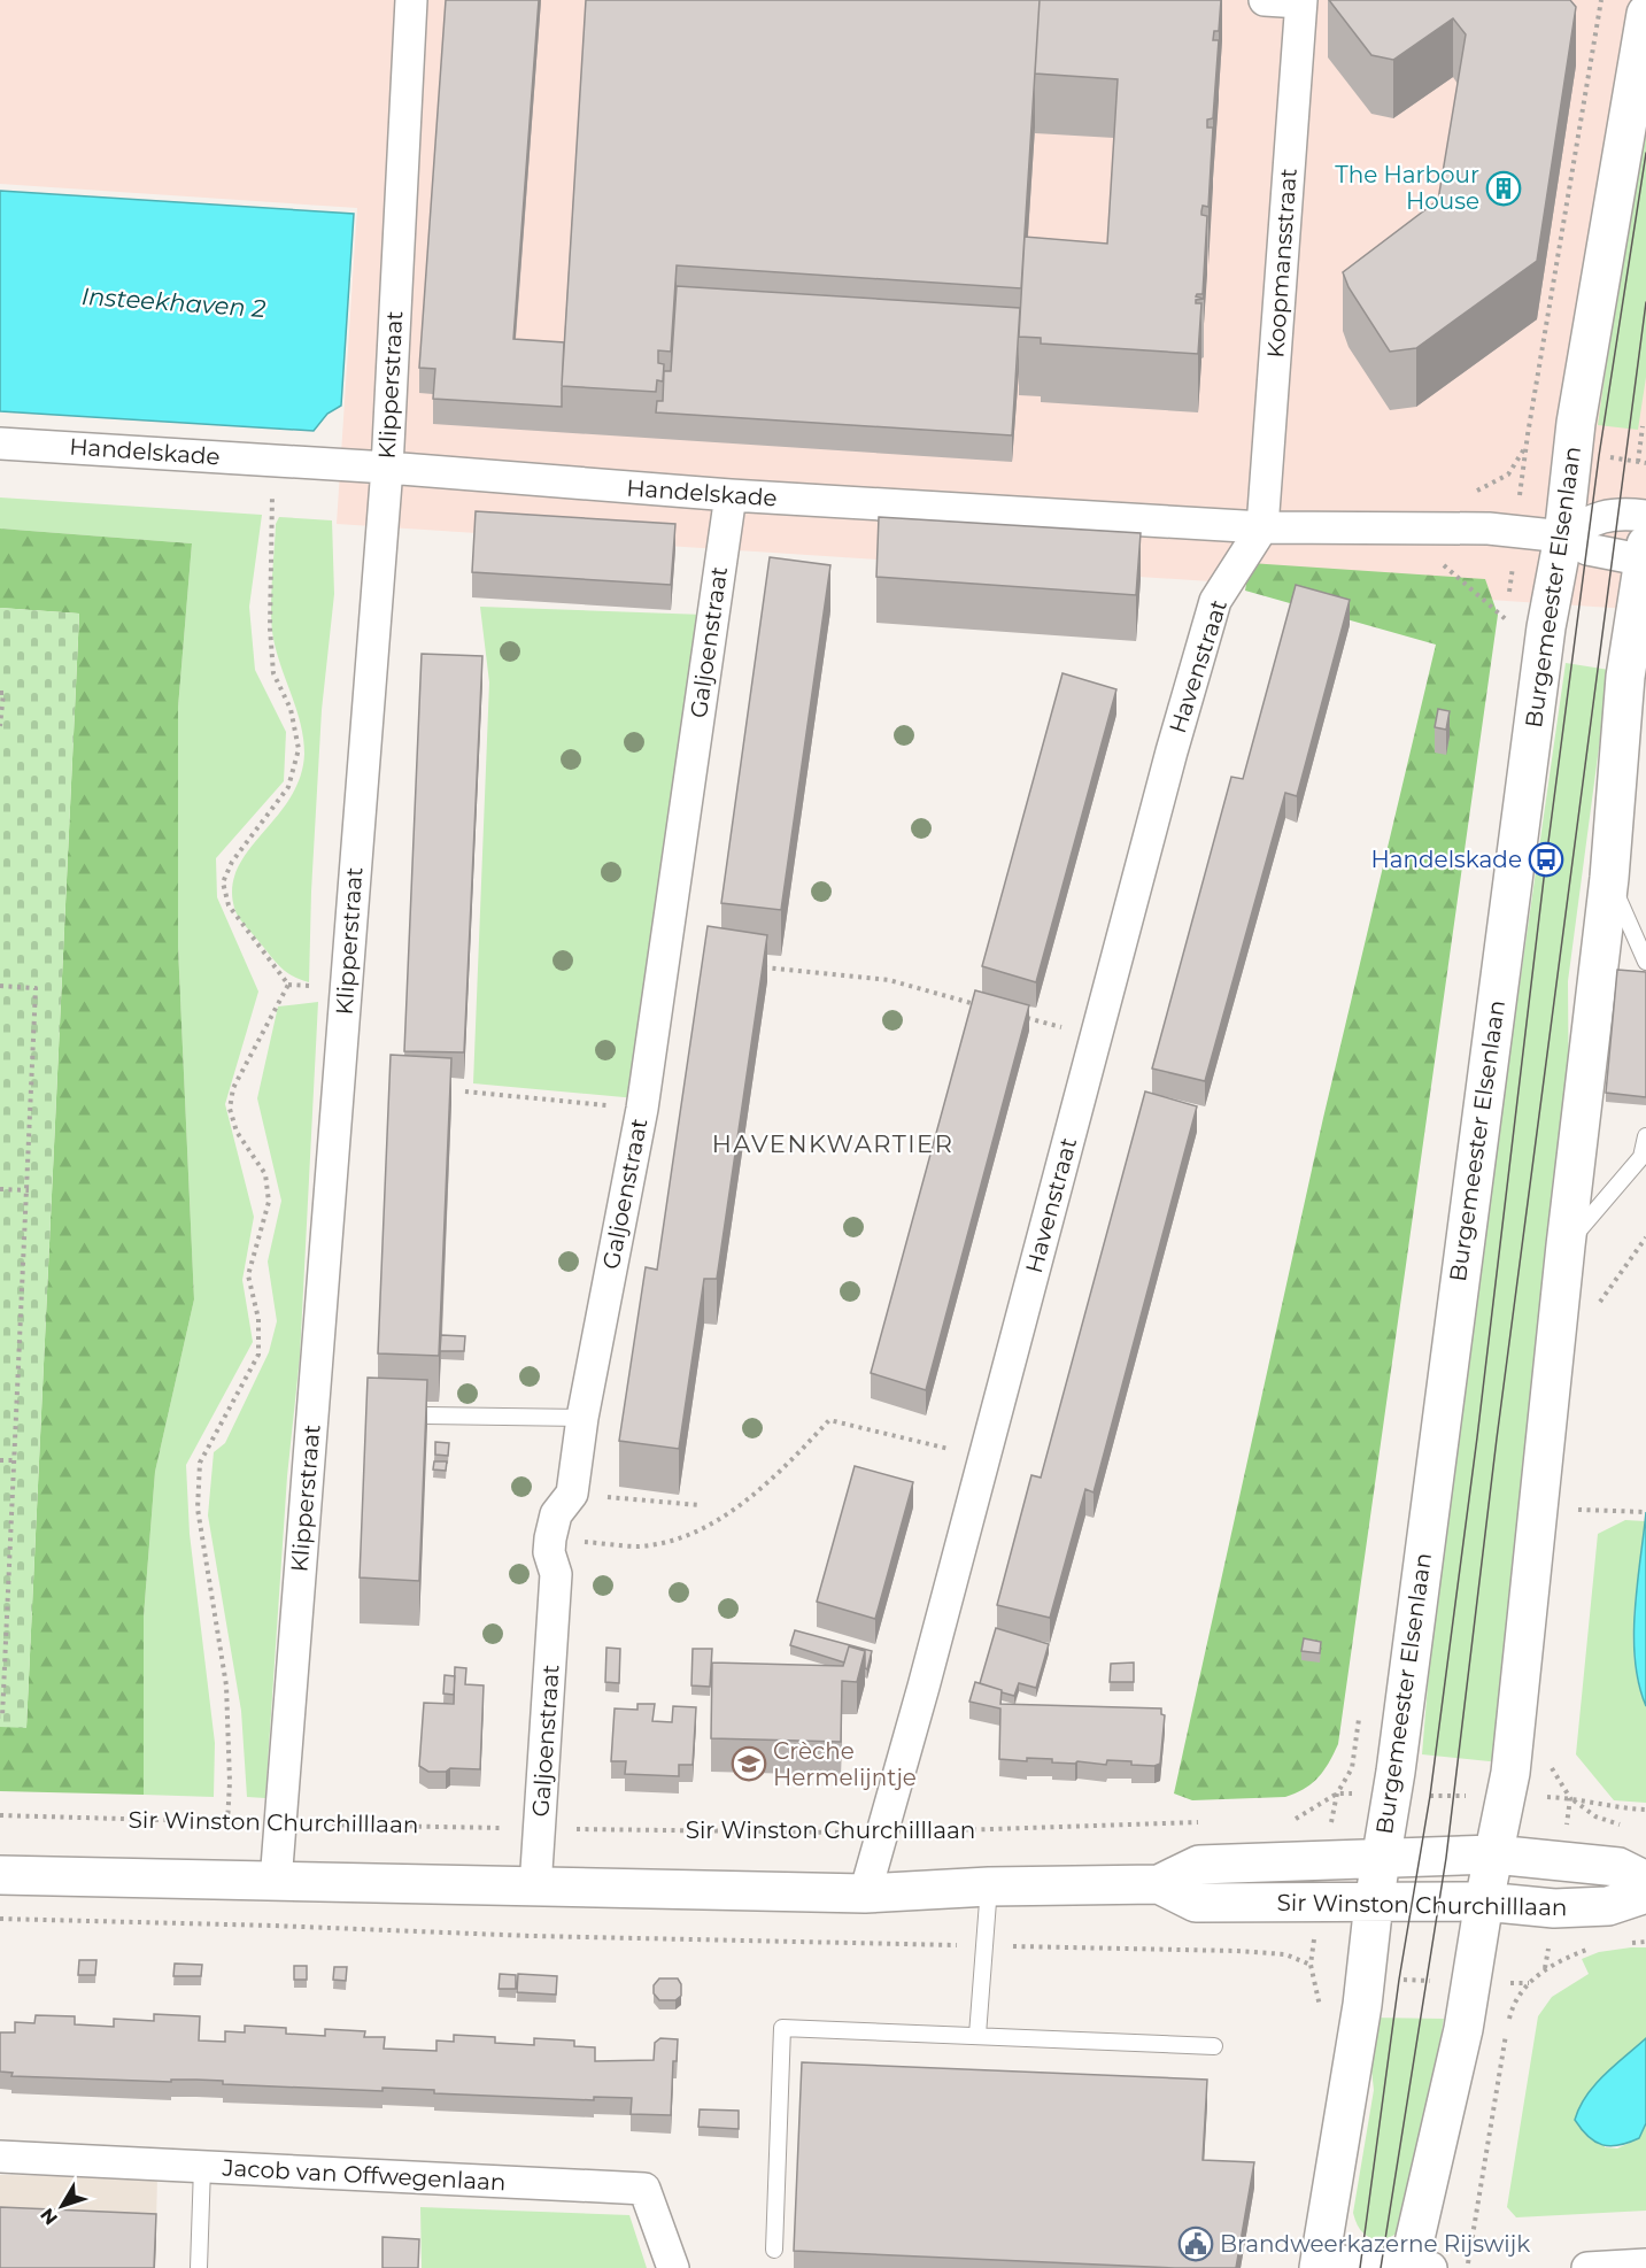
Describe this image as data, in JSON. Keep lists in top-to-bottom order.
{
  "streets": {
    "main road": ["Burgemeester Elsenlaan", "Sir Winston Churchilllaan"],
    "street": [
      "Koopmansstraat",
      "Klipperstraat",
      "Handelskade",
      "Galjoenstraat",
      "Havenstraat",
      "Jacob van Offwegenlaan"
    ]
  },
  "crossings": [
    ["Koopmansstraat", "Handelskade"],
    ["Koopmansstraat", "Havenstraat"],
    ["Klipperstraat", "Handelskade"],
    ["Klipperstraat", "Sir Winston Churchilllaan"],
    ["Handelskade", "Burgemeester Elsenlaan"],
    ["Handelskade", "Galjoenstraat"],
    ["Handelskade", "Havenstraat"],
    ["Burgemeester Elsenlaan", "Sir Winston Churchilllaan"],
    ["Galjoenstraat", "Sir Winston Churchilllaan"],
    ["Havenstraat", "Sir Winston Churchilllaan"]
  ],
  "districts": ["HAVENKWARTIER"],
  "water": ["Insteekhaven 2"],
  "places": {
    "building": ["The Harbour House"],
    "bus stop": ["Handelskade"],
    "school or university": ["Crèche Hermelijntje"],
    "public building": ["Brandweerkazerne Rijswijk"]
  },
  "north": "bottom left"
}
